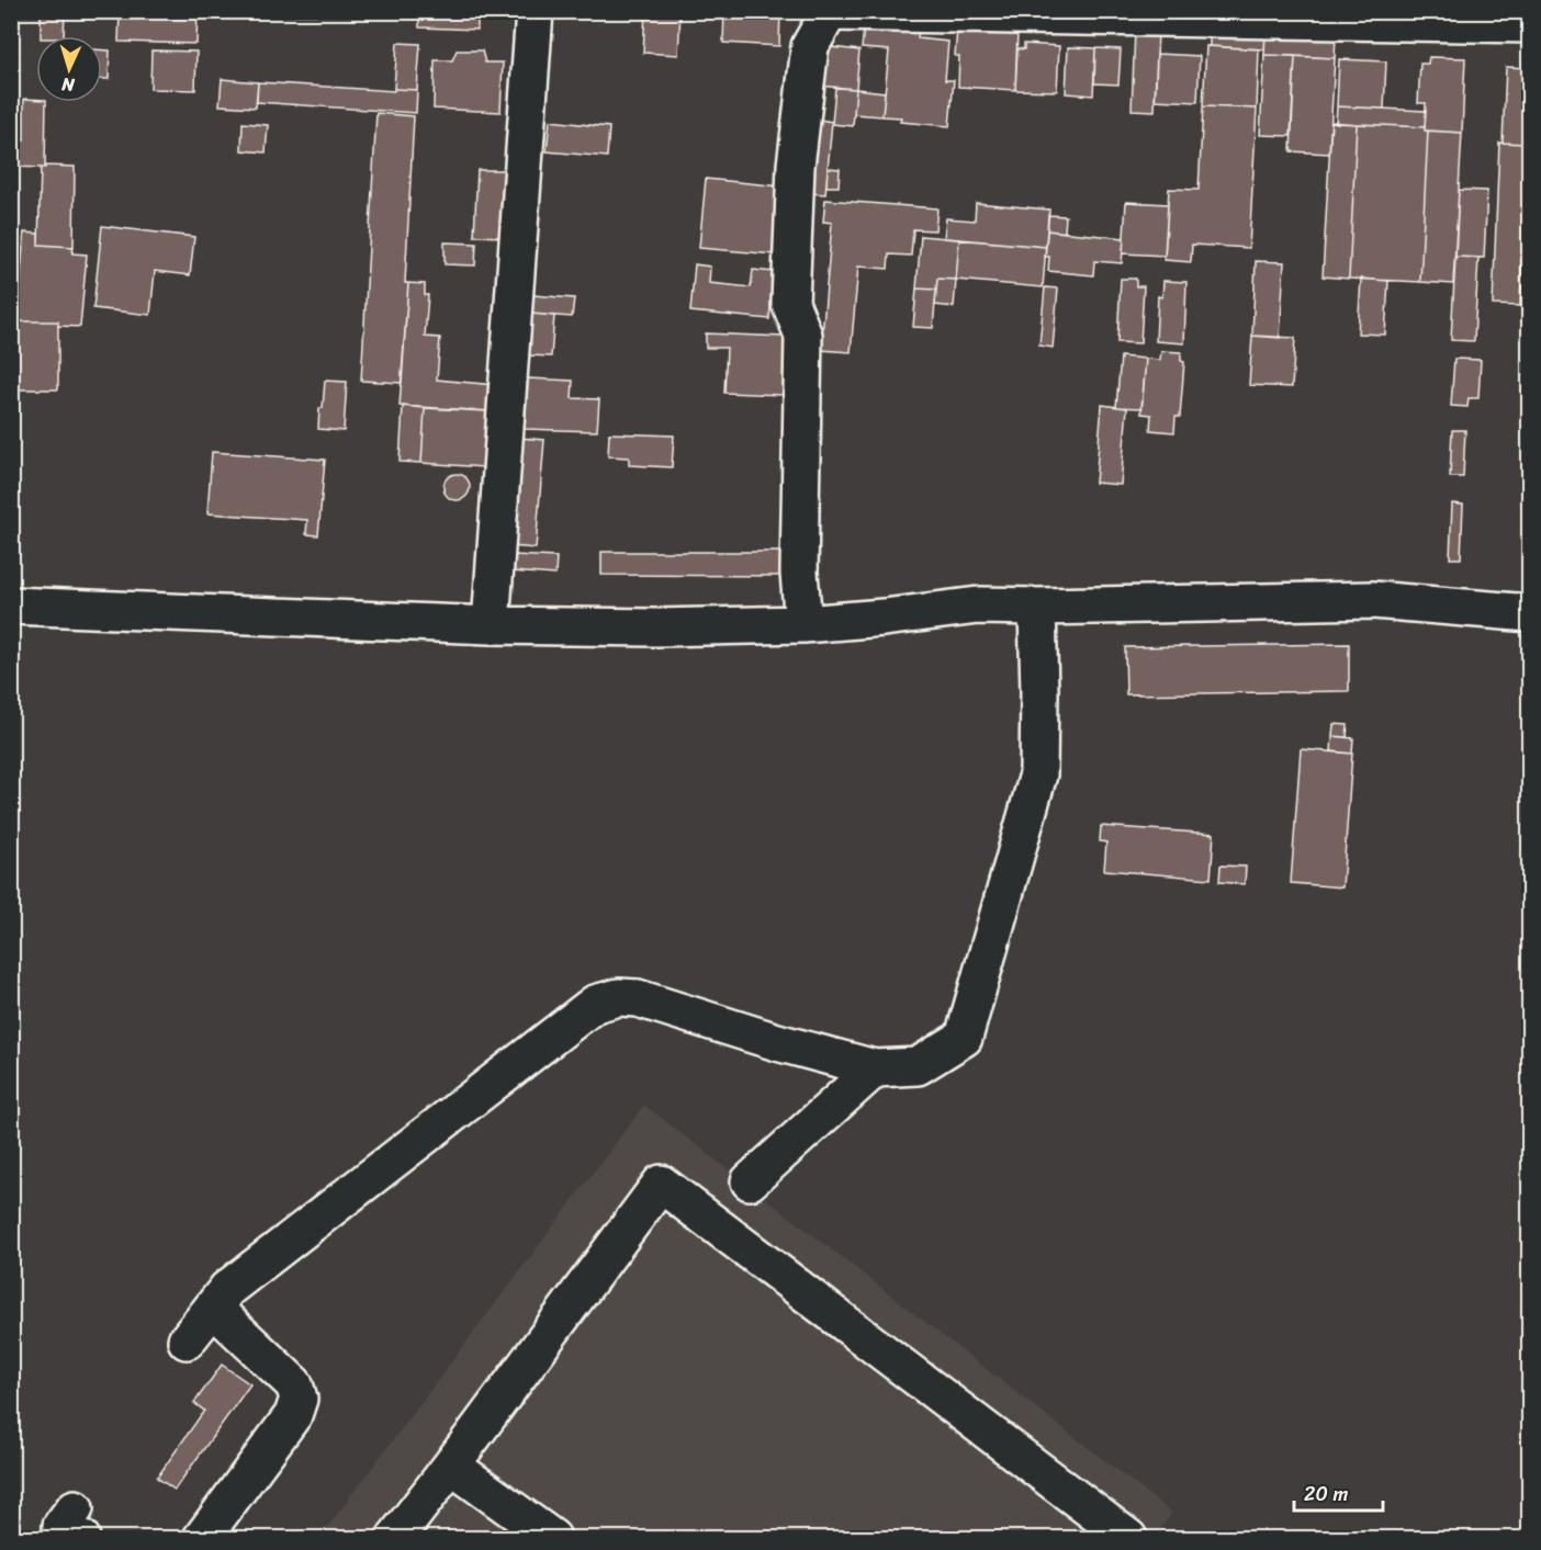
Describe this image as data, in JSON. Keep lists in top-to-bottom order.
{
  "scale_bar": "20 m",
  "north": "bottom"
}
